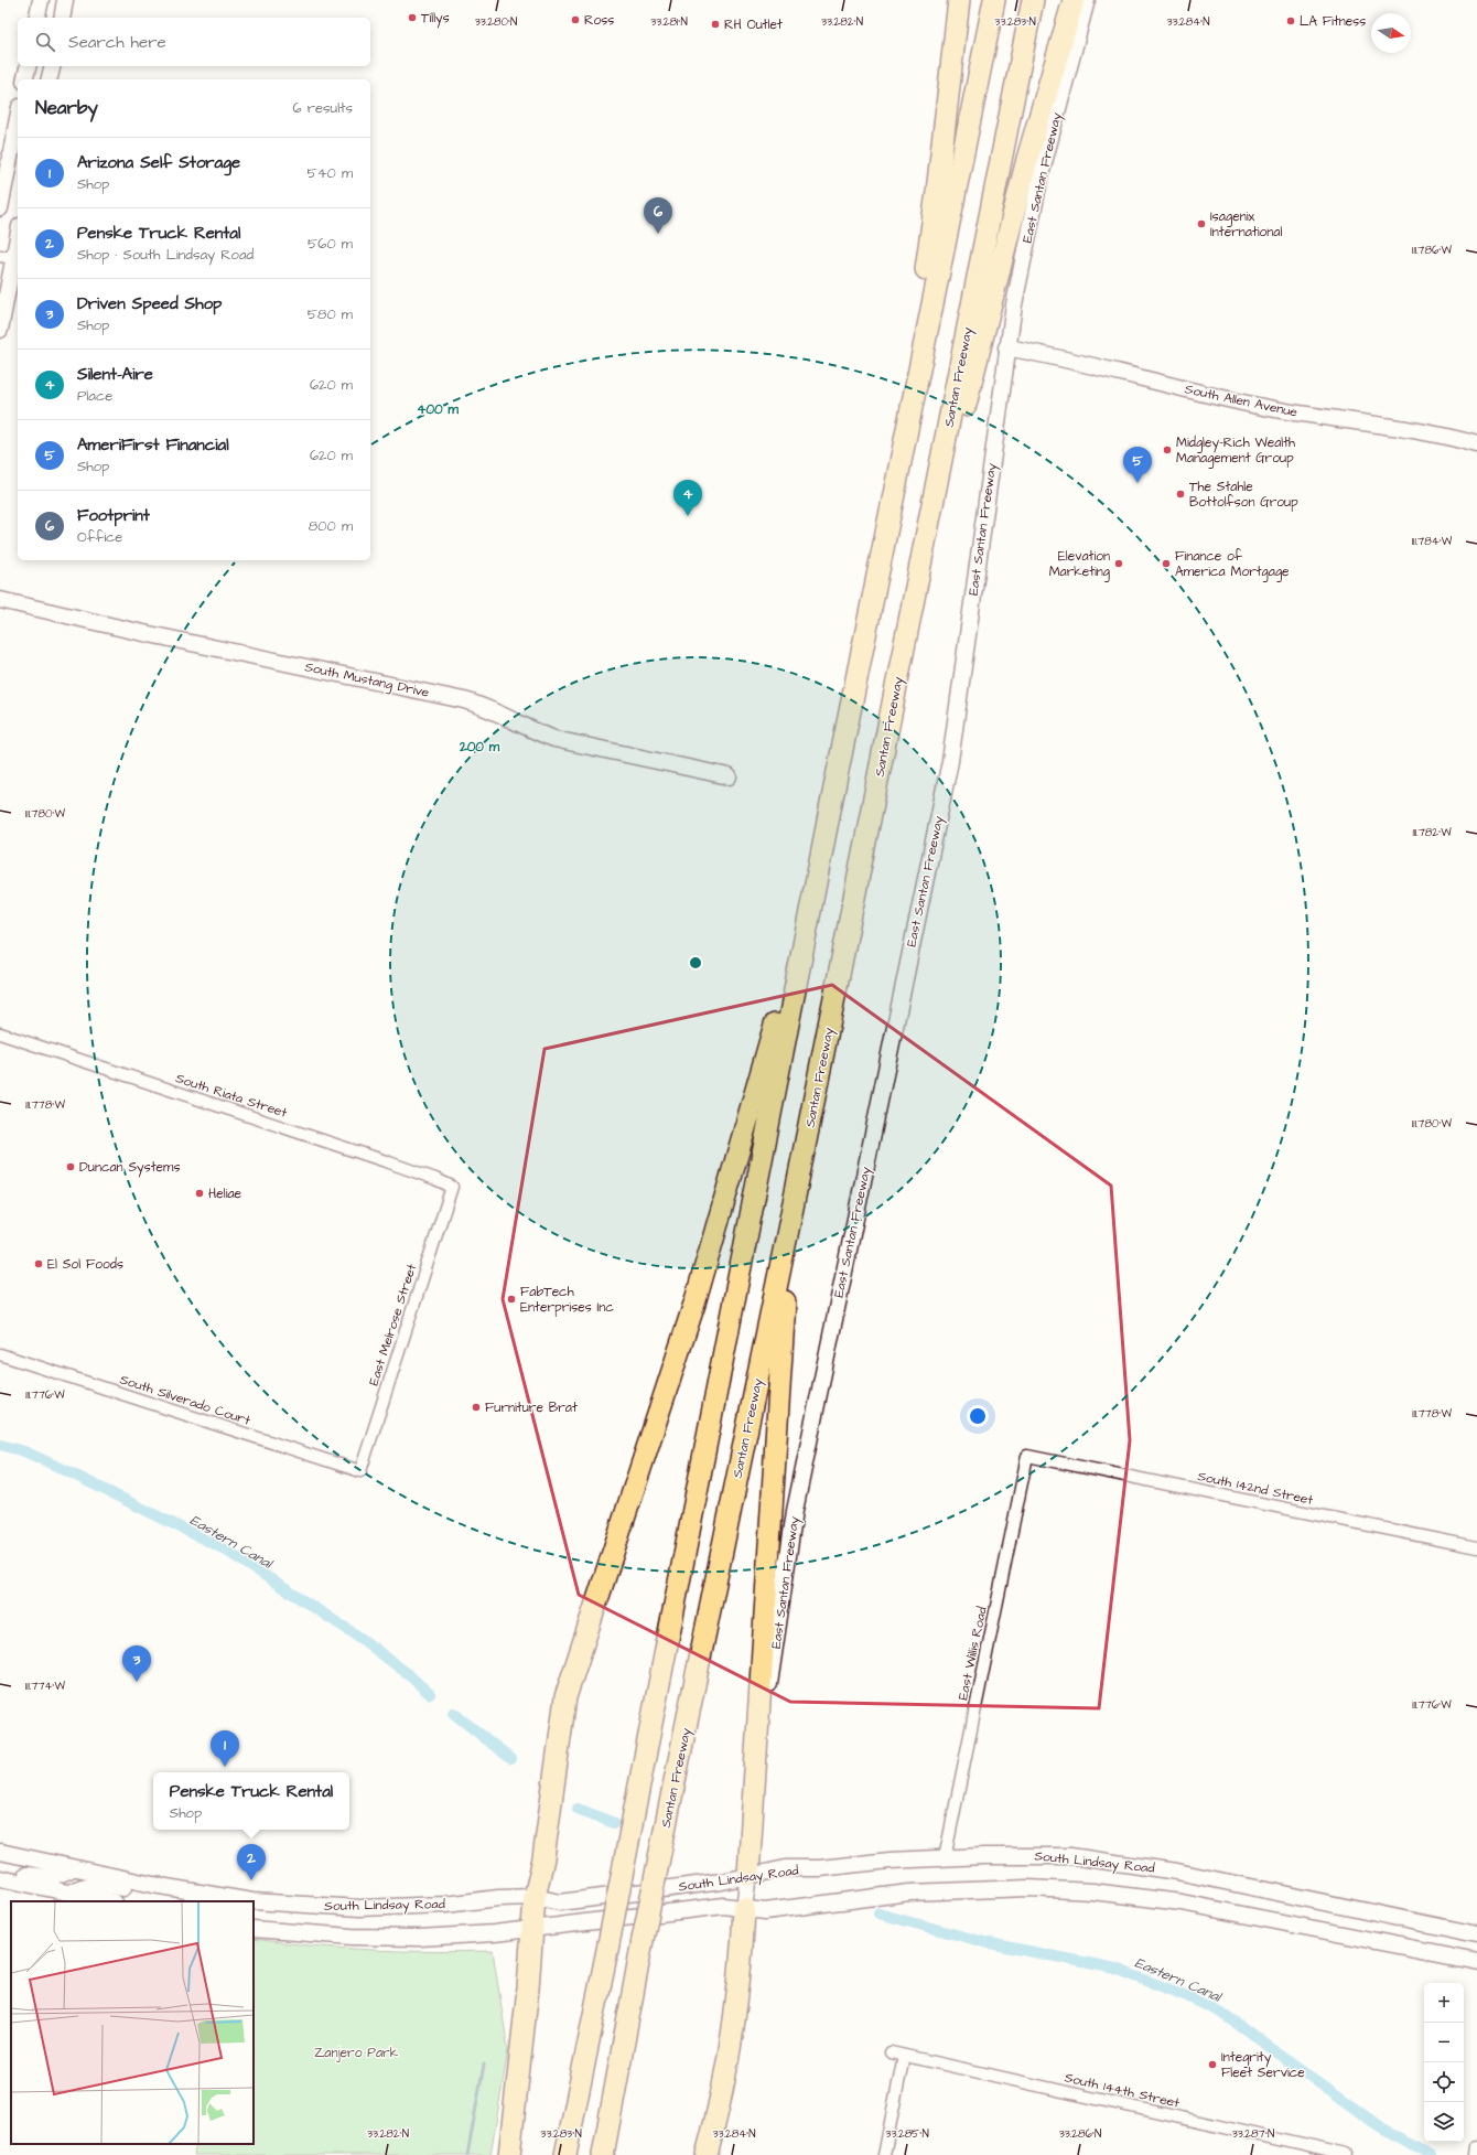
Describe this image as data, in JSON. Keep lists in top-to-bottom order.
{
  "streets": {
    "highway": ["Santan Freeway"],
    "main road": [
      "East Santan Freeway",
      "South Allen Avenue",
      "South Mustang Drive",
      "South Lindsay Road"
    ],
    "street": [
      "South Riata Street",
      "East Melrose Street",
      "South Silverado Court",
      "South 142nd Street",
      "East Willis Road",
      "South 144th Street"
    ]
  },
  "crossings": [
    ["East Santan Freeway", "South Allen Avenue"],
    ["South Riata Street", "East Melrose Street"],
    ["East Melrose Street", "South Silverado Court"],
    ["South 142nd Street", "East Willis Road"],
    ["East Willis Road", "South Lindsay Road"]
  ],
  "water": ["Eastern Canal"],
  "parks": ["Zanjero Park"],
  "places": [
    "Tillys",
    "Ross",
    "LA Fitness",
    "RH Outlet",
    "Isagenix International",
    "Midgley-Rich Wealth Management Group",
    "The Stahle Bottolfson Group",
    "Elevation Marketing",
    "Finance of America Mortgage",
    "Duncan Systems",
    "Heliae",
    "El Sol Foods",
    "FabTech Enterprises Inc",
    "Furniture Brat",
    "Integrity Fleet Service"
  ],
  "north": "right",
  "page": {
    "search": "Search here",
    "heading": ["Nearby", "6 results"],
    "list": [
      {
        "mark": "1",
        "name": "Arizona Self Storage",
        "note": "Shop",
        "value": "540 m"
      },
      {
        "mark": "2",
        "name": "Penske Truck Rental",
        "note": "Shop · South Lindsay Road",
        "value": "560 m"
      },
      {
        "mark": "3",
        "name": "Driven Speed Shop",
        "note": "Shop",
        "value": "580 m"
      },
      {
        "mark": "4",
        "name": "Silent-Aire",
        "note": "Place",
        "value": "620 m"
      },
      {
        "mark": "5",
        "name": "AmeriFirst Financial",
        "note": "Shop",
        "value": "620 m"
      },
      {
        "mark": "6",
        "name": "Footprint",
        "note": "Office",
        "value": "800 m"
      }
    ],
    "pins": [
      "6",
      "5",
      "4",
      "3",
      "1",
      "2"
    ],
    "popup": ["Penske Truck Rental", "Shop"],
    "map_buttons": ["+", "−"]
  },
  "coordinates": [
    "33.280°N",
    "33.281°N",
    "33.282°N",
    "33.283°N",
    "33.284°N",
    "111.786°W",
    "111.784°W",
    "111.780°W",
    "111.782°W",
    "111.778°W",
    "111.776°W",
    "111.774°W",
    "33.285°N",
    "33.286°N",
    "33.287°N"
  ],
  "rings": ["400 m", "200 m"]
}
